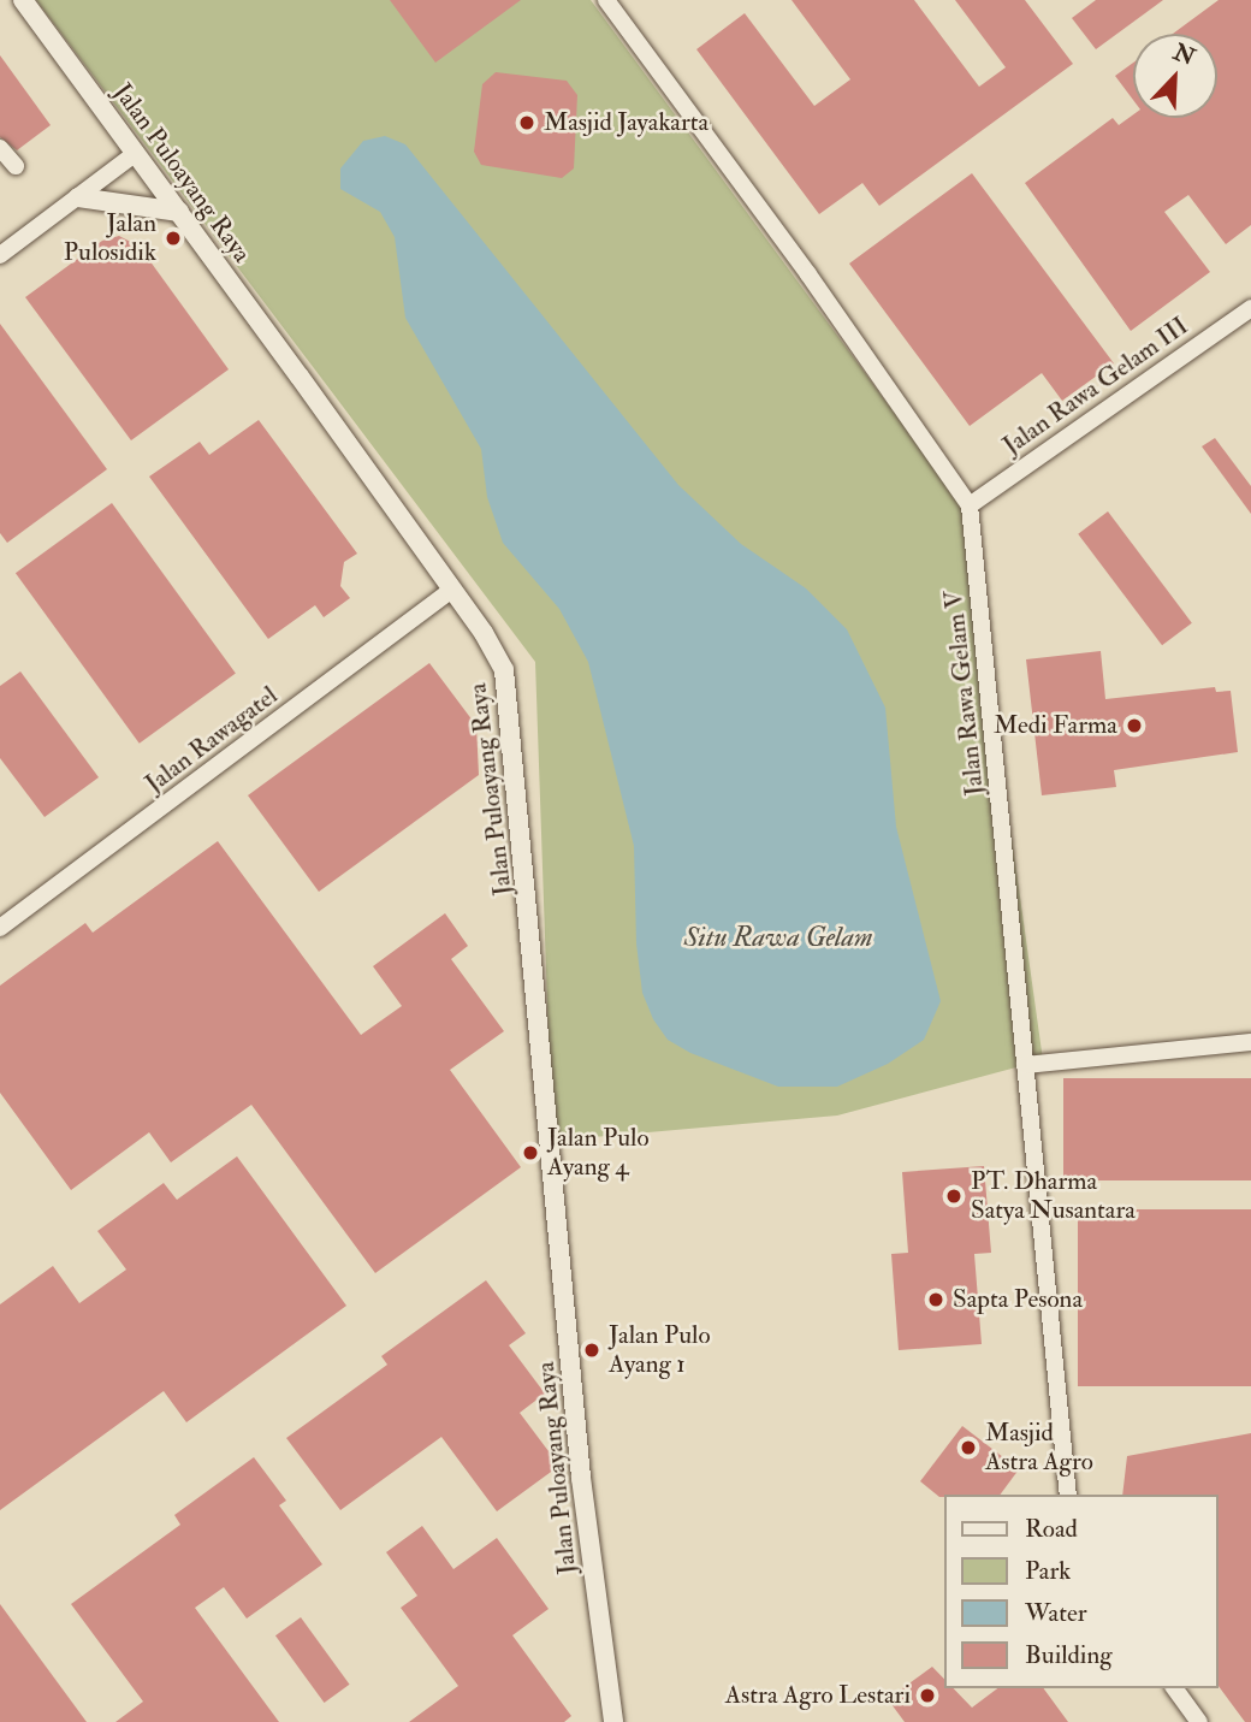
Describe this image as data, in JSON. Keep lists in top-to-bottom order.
{
  "streets": {
    "street": [
      "Jalan Puloayang Raya",
      "Jalan Rawa Gelam III",
      "Jalan Rawa Gelam V",
      "Jalan Rawagatel"
    ]
  },
  "crossings": [
    ["Jalan Puloayang Raya", "Jalan Rawagatel"],
    ["Jalan Rawa Gelam III", "Jalan Rawa Gelam V"]
  ],
  "water": ["Situ Rawa Gelam"],
  "places": [
    "Masjid Jayakarta",
    "Jalan Pulosidik",
    "Medi Farma",
    "Jalan Pulo Ayang 4",
    "PT. Dharma Satya Nusantara",
    "Sapta Pesona",
    "Jalan Pulo Ayang 1",
    "Masjid Astra Agro",
    "Astra Agro Lestari"
  ],
  "legend": [
    "Road",
    "Park",
    "Water",
    "Building"
  ],
  "north": "top right"
}
